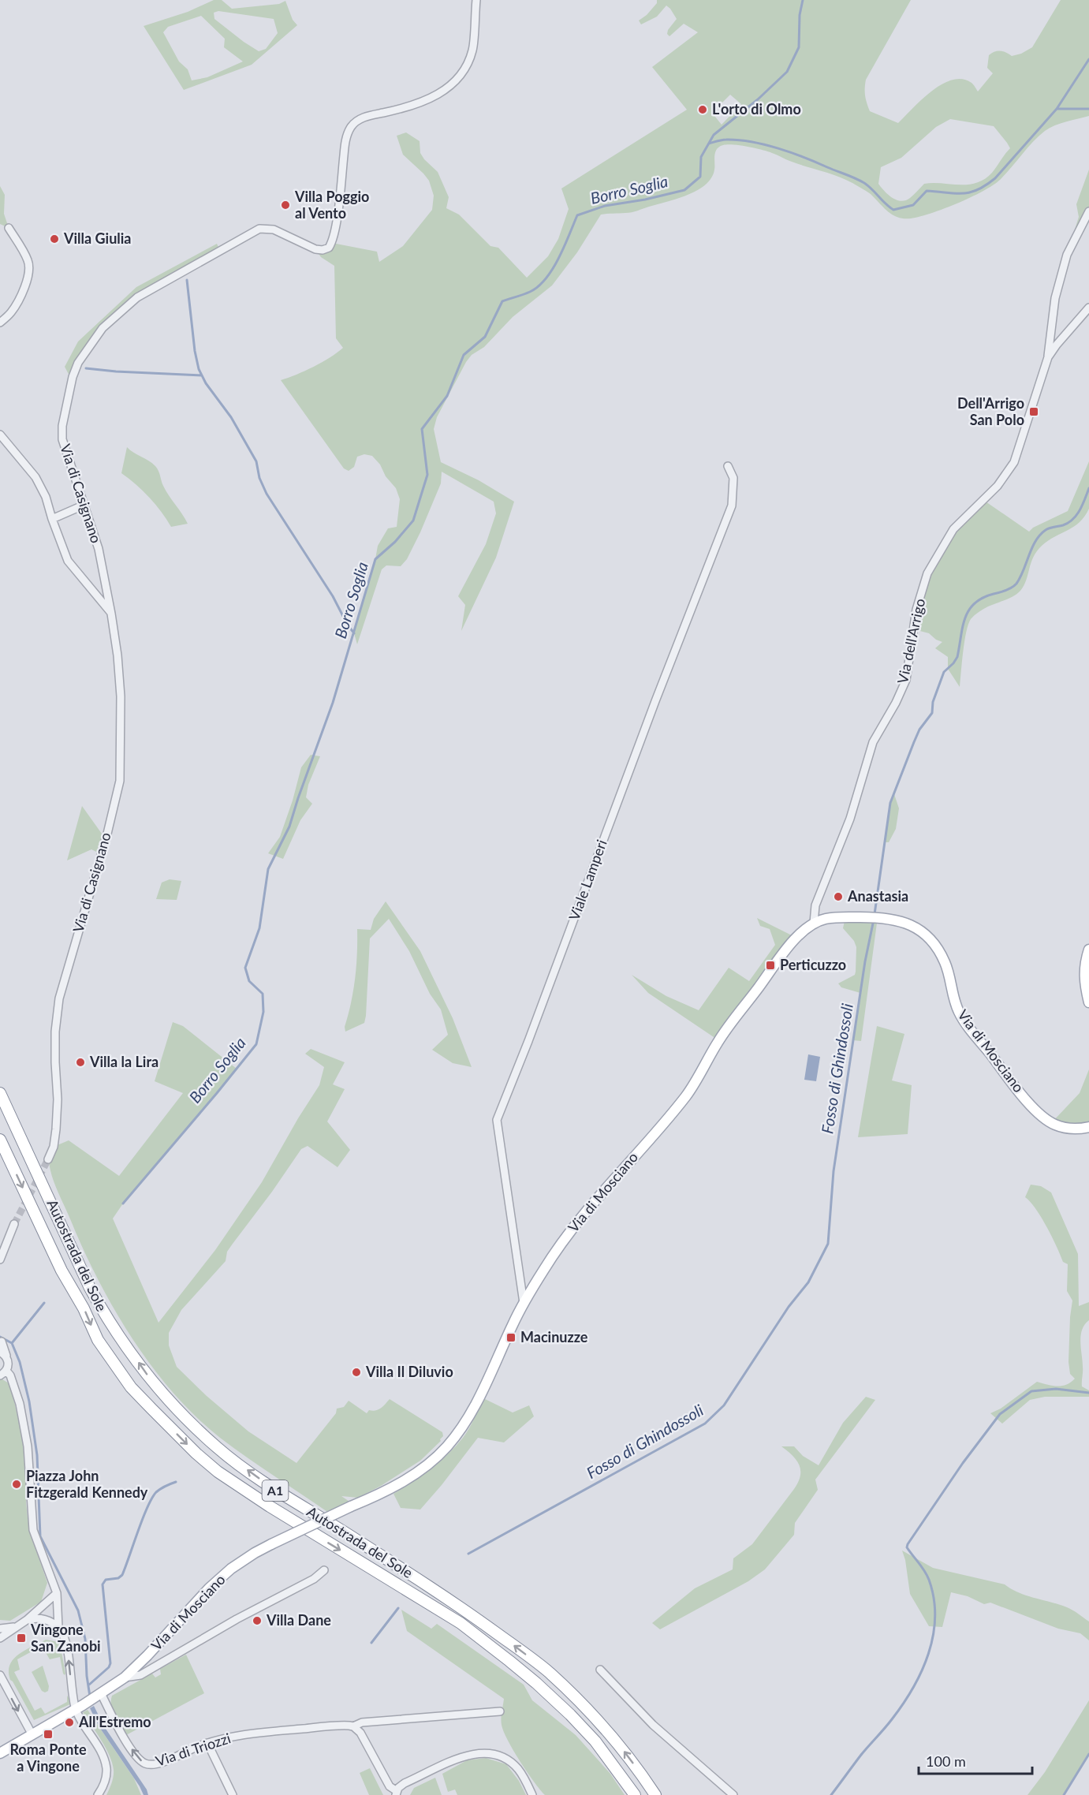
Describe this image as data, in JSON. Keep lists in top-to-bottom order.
{
  "streets": {
    "highway": ["Autostrada del Sole", "A1"],
    "main road": ["Via di Mosciano"],
    "street": [
      "Via di Casignano",
      "Via dell'Arrigo",
      "Viale Lamperi",
      "Via di Triozzi"
    ]
  },
  "crossings": [
    ["Via dell'Arrigo", "Via di Mosciano"],
    ["Viale Lamperi", "Via di Mosciano"],
    ["Via di Mosciano", "Via di Triozzi"]
  ],
  "water": ["Borro Soglia", "Fosso di Ghindossoli"],
  "places": {
    "other": [
      "L'orto di Olmo",
      "Villa Poggio al Vento",
      "Villa Giulia",
      "Anastasia",
      "Villa la Lira",
      "Villa Il Diluvio",
      "Piazza John Fitzgerald Kennedy",
      "Villa Dane",
      "All'Estremo"
    ],
    "transit": [
      "Dell'Arrigo San Polo",
      "Perticuzzo",
      "Macinuzze",
      "Vingone San Zanobi",
      "Roma Ponte a Vingone"
    ]
  },
  "scale_bar": "100 m"
}
